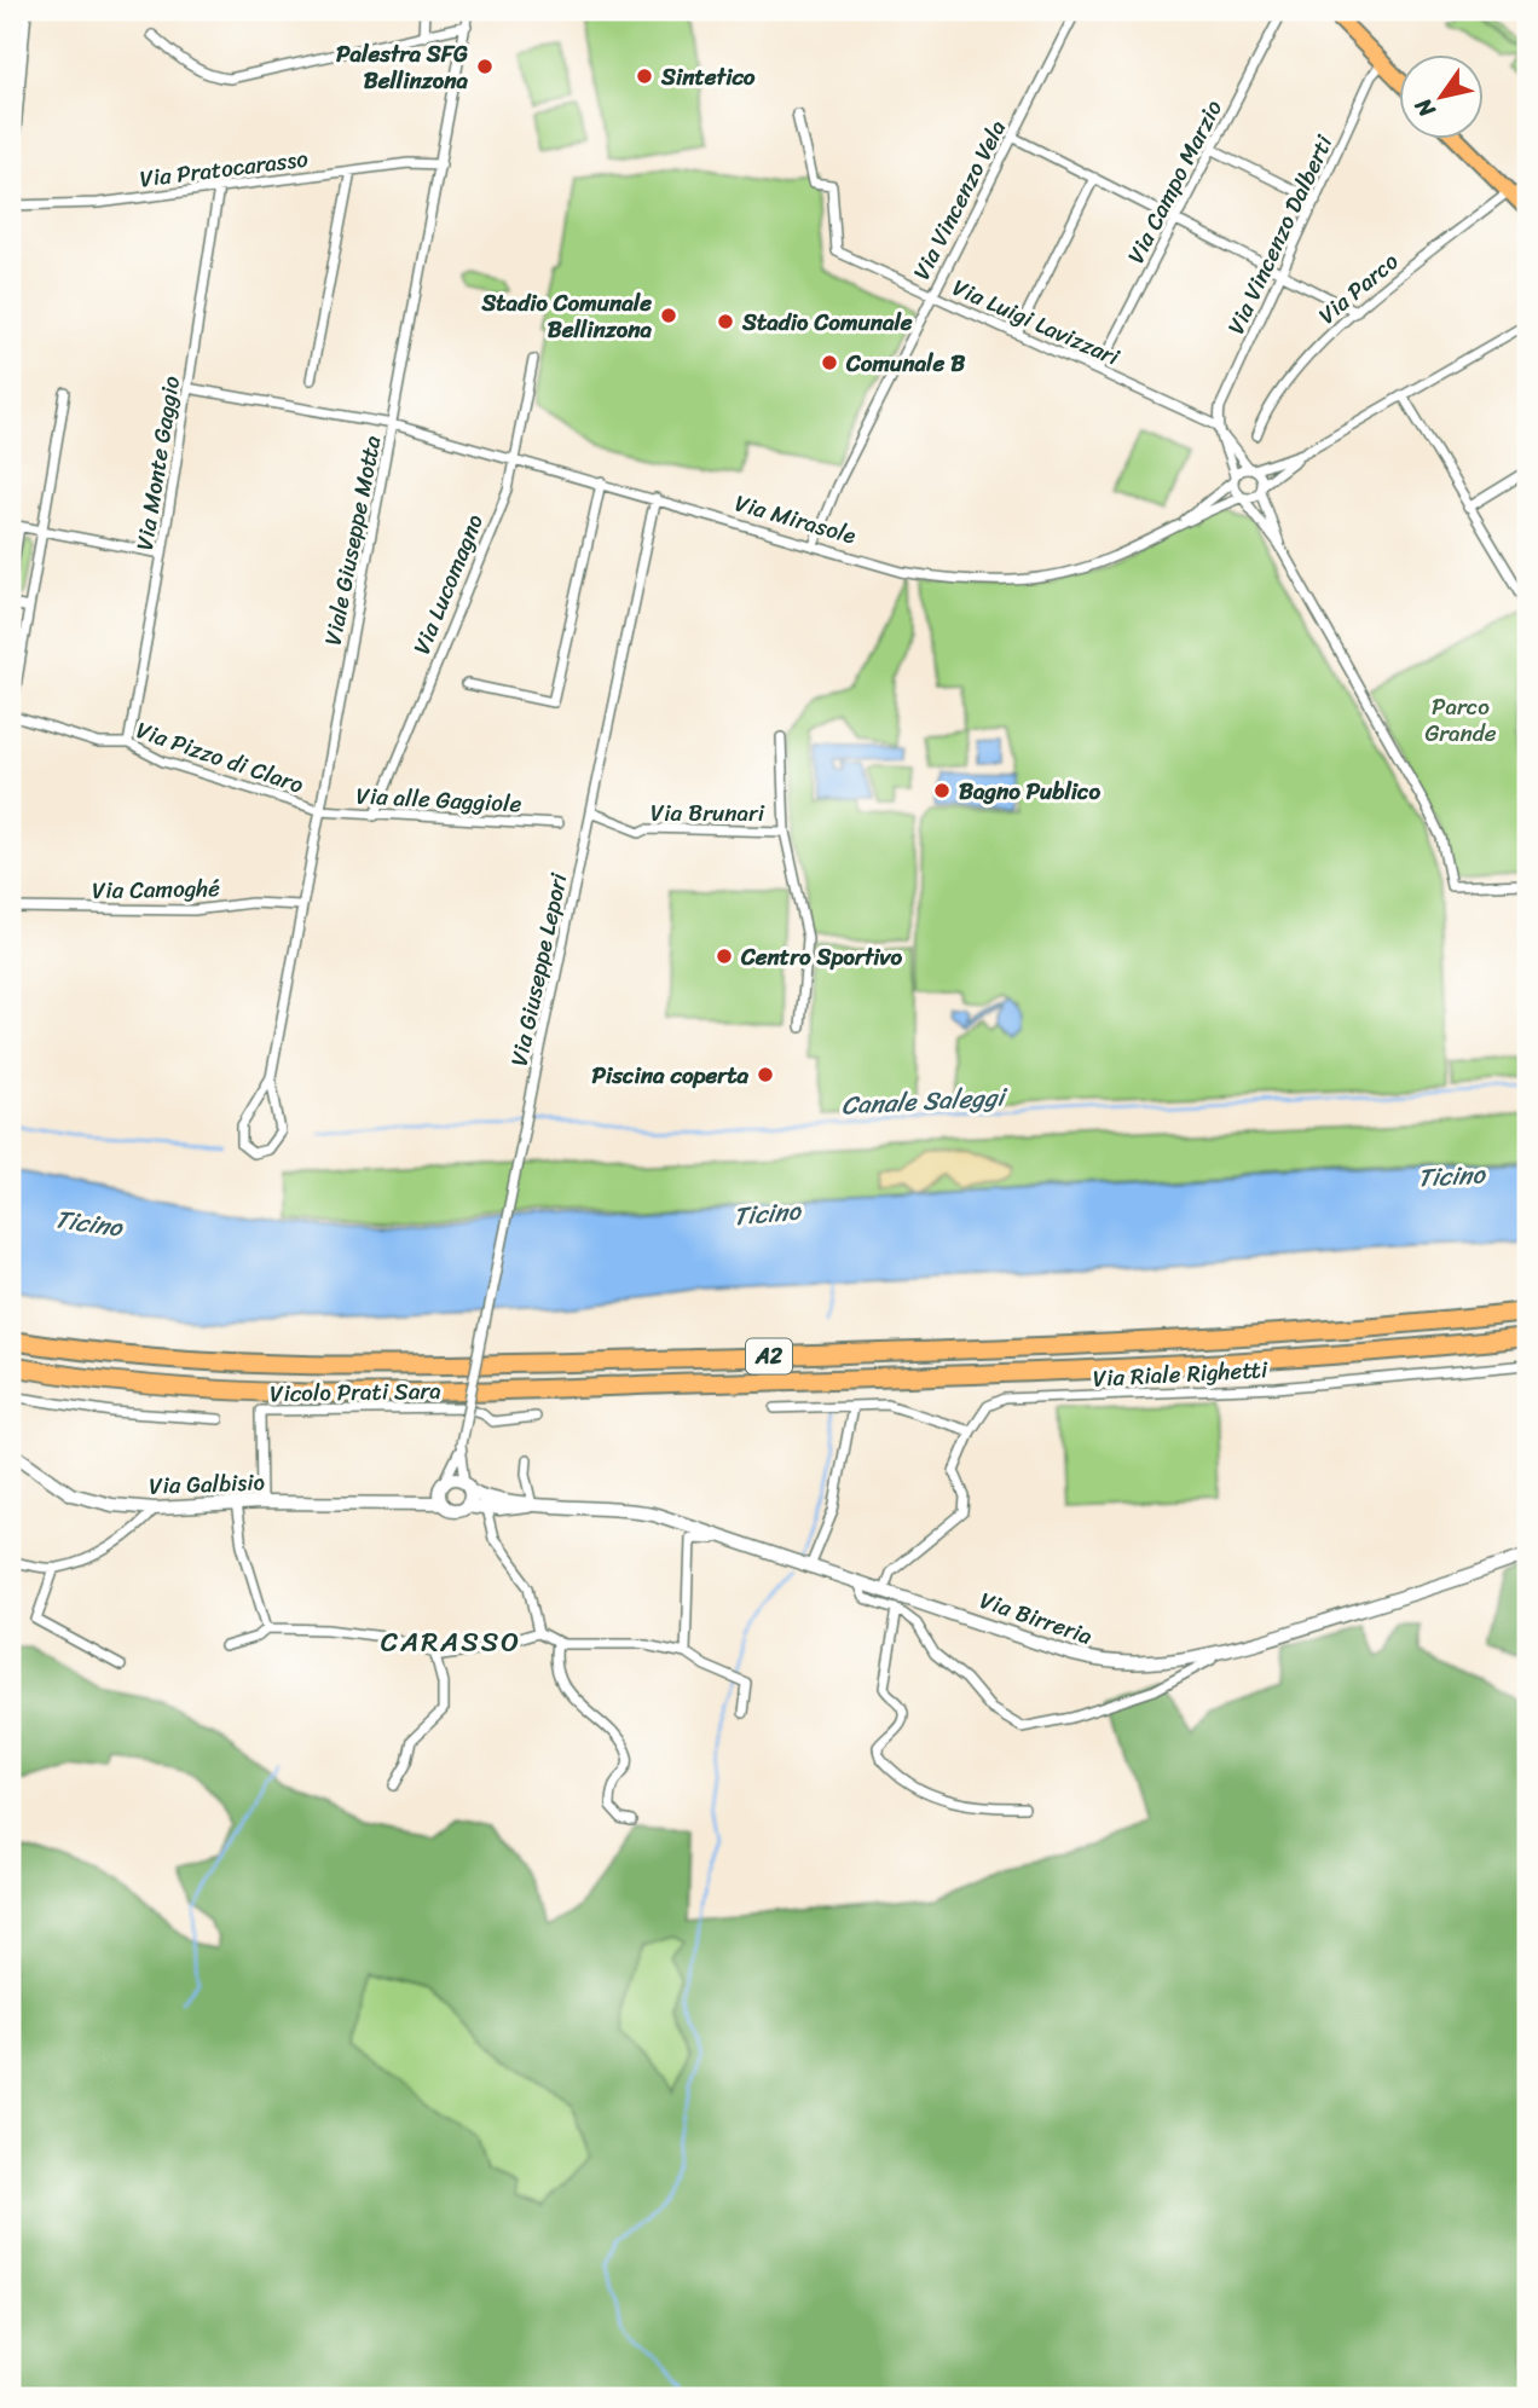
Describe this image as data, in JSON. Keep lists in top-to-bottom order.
{
  "streets": {
    "highway": ["A2"],
    "street": [
      "Via Pratocarasso",
      "Via Campo Marzio",
      "Via Vincenzo Vela",
      "Via Vincenzo Dalberti",
      "Via Parco",
      "Via Luigi Lavizzari",
      "Via Monte Gaggio",
      "Via Mirasole",
      "Viale Giuseppe Motta",
      "Via Lucomagno",
      "Via Pizzo di Claro",
      "Via alle Gaggiole",
      "Via Brunari",
      "Via Camoghé",
      "Via Giuseppe Lepori",
      "Via Riale Righetti",
      "Vicolo Prati Sara",
      "Via Galbisio",
      "Via Birreria"
    ]
  },
  "crossings": [
    ["Via Pratocarasso", "Via Monte Gaggio"],
    ["Via Pratocarasso", "Viale Giuseppe Motta"],
    ["Via Campo Marzio", "Via Luigi Lavizzari"],
    ["Via Vincenzo Vela", "Via Luigi Lavizzari"],
    ["Via Vincenzo Vela", "Via Mirasole"],
    ["Via Vincenzo Dalberti", "Via Luigi Lavizzari"],
    ["Via Luigi Lavizzari", "Via Mirasole"],
    ["Via Monte Gaggio", "Via Mirasole"],
    ["Via Monte Gaggio", "Via Pizzo di Claro"],
    ["Via Mirasole", "Viale Giuseppe Motta"],
    ["Via Mirasole", "Via Lucomagno"],
    ["Via Mirasole", "Via Giuseppe Lepori"],
    ["Viale Giuseppe Motta", "Via Pizzo di Claro"],
    ["Viale Giuseppe Motta", "Via alle Gaggiole"],
    ["Viale Giuseppe Motta", "Via Camoghé"],
    ["Via Lucomagno", "Via alle Gaggiole"],
    ["Via Pizzo di Claro", "Via alle Gaggiole"],
    ["Via Brunari", "Via Giuseppe Lepori"],
    ["Via Giuseppe Lepori", "Via Galbisio"],
    ["Via Giuseppe Lepori", "Via Birreria"],
    ["Via Riale Righetti", "Via Birreria"],
    ["Vicolo Prati Sara", "Via Galbisio"],
    ["Via Galbisio", "Via Birreria"]
  ],
  "districts": ["CARASSO"],
  "water": ["Canale Saleggi", "Ticino"],
  "parks": ["Parco Grande"],
  "places": [
    "Palestra SFG Bellinzona",
    "Sintetico",
    "Stadio Comunale Bellinzona",
    "Stadio Comunale",
    "Comunale B",
    "Bagno Publico",
    "Centro Sportivo",
    "Piscina coperta"
  ],
  "north": "bottom left"
}
